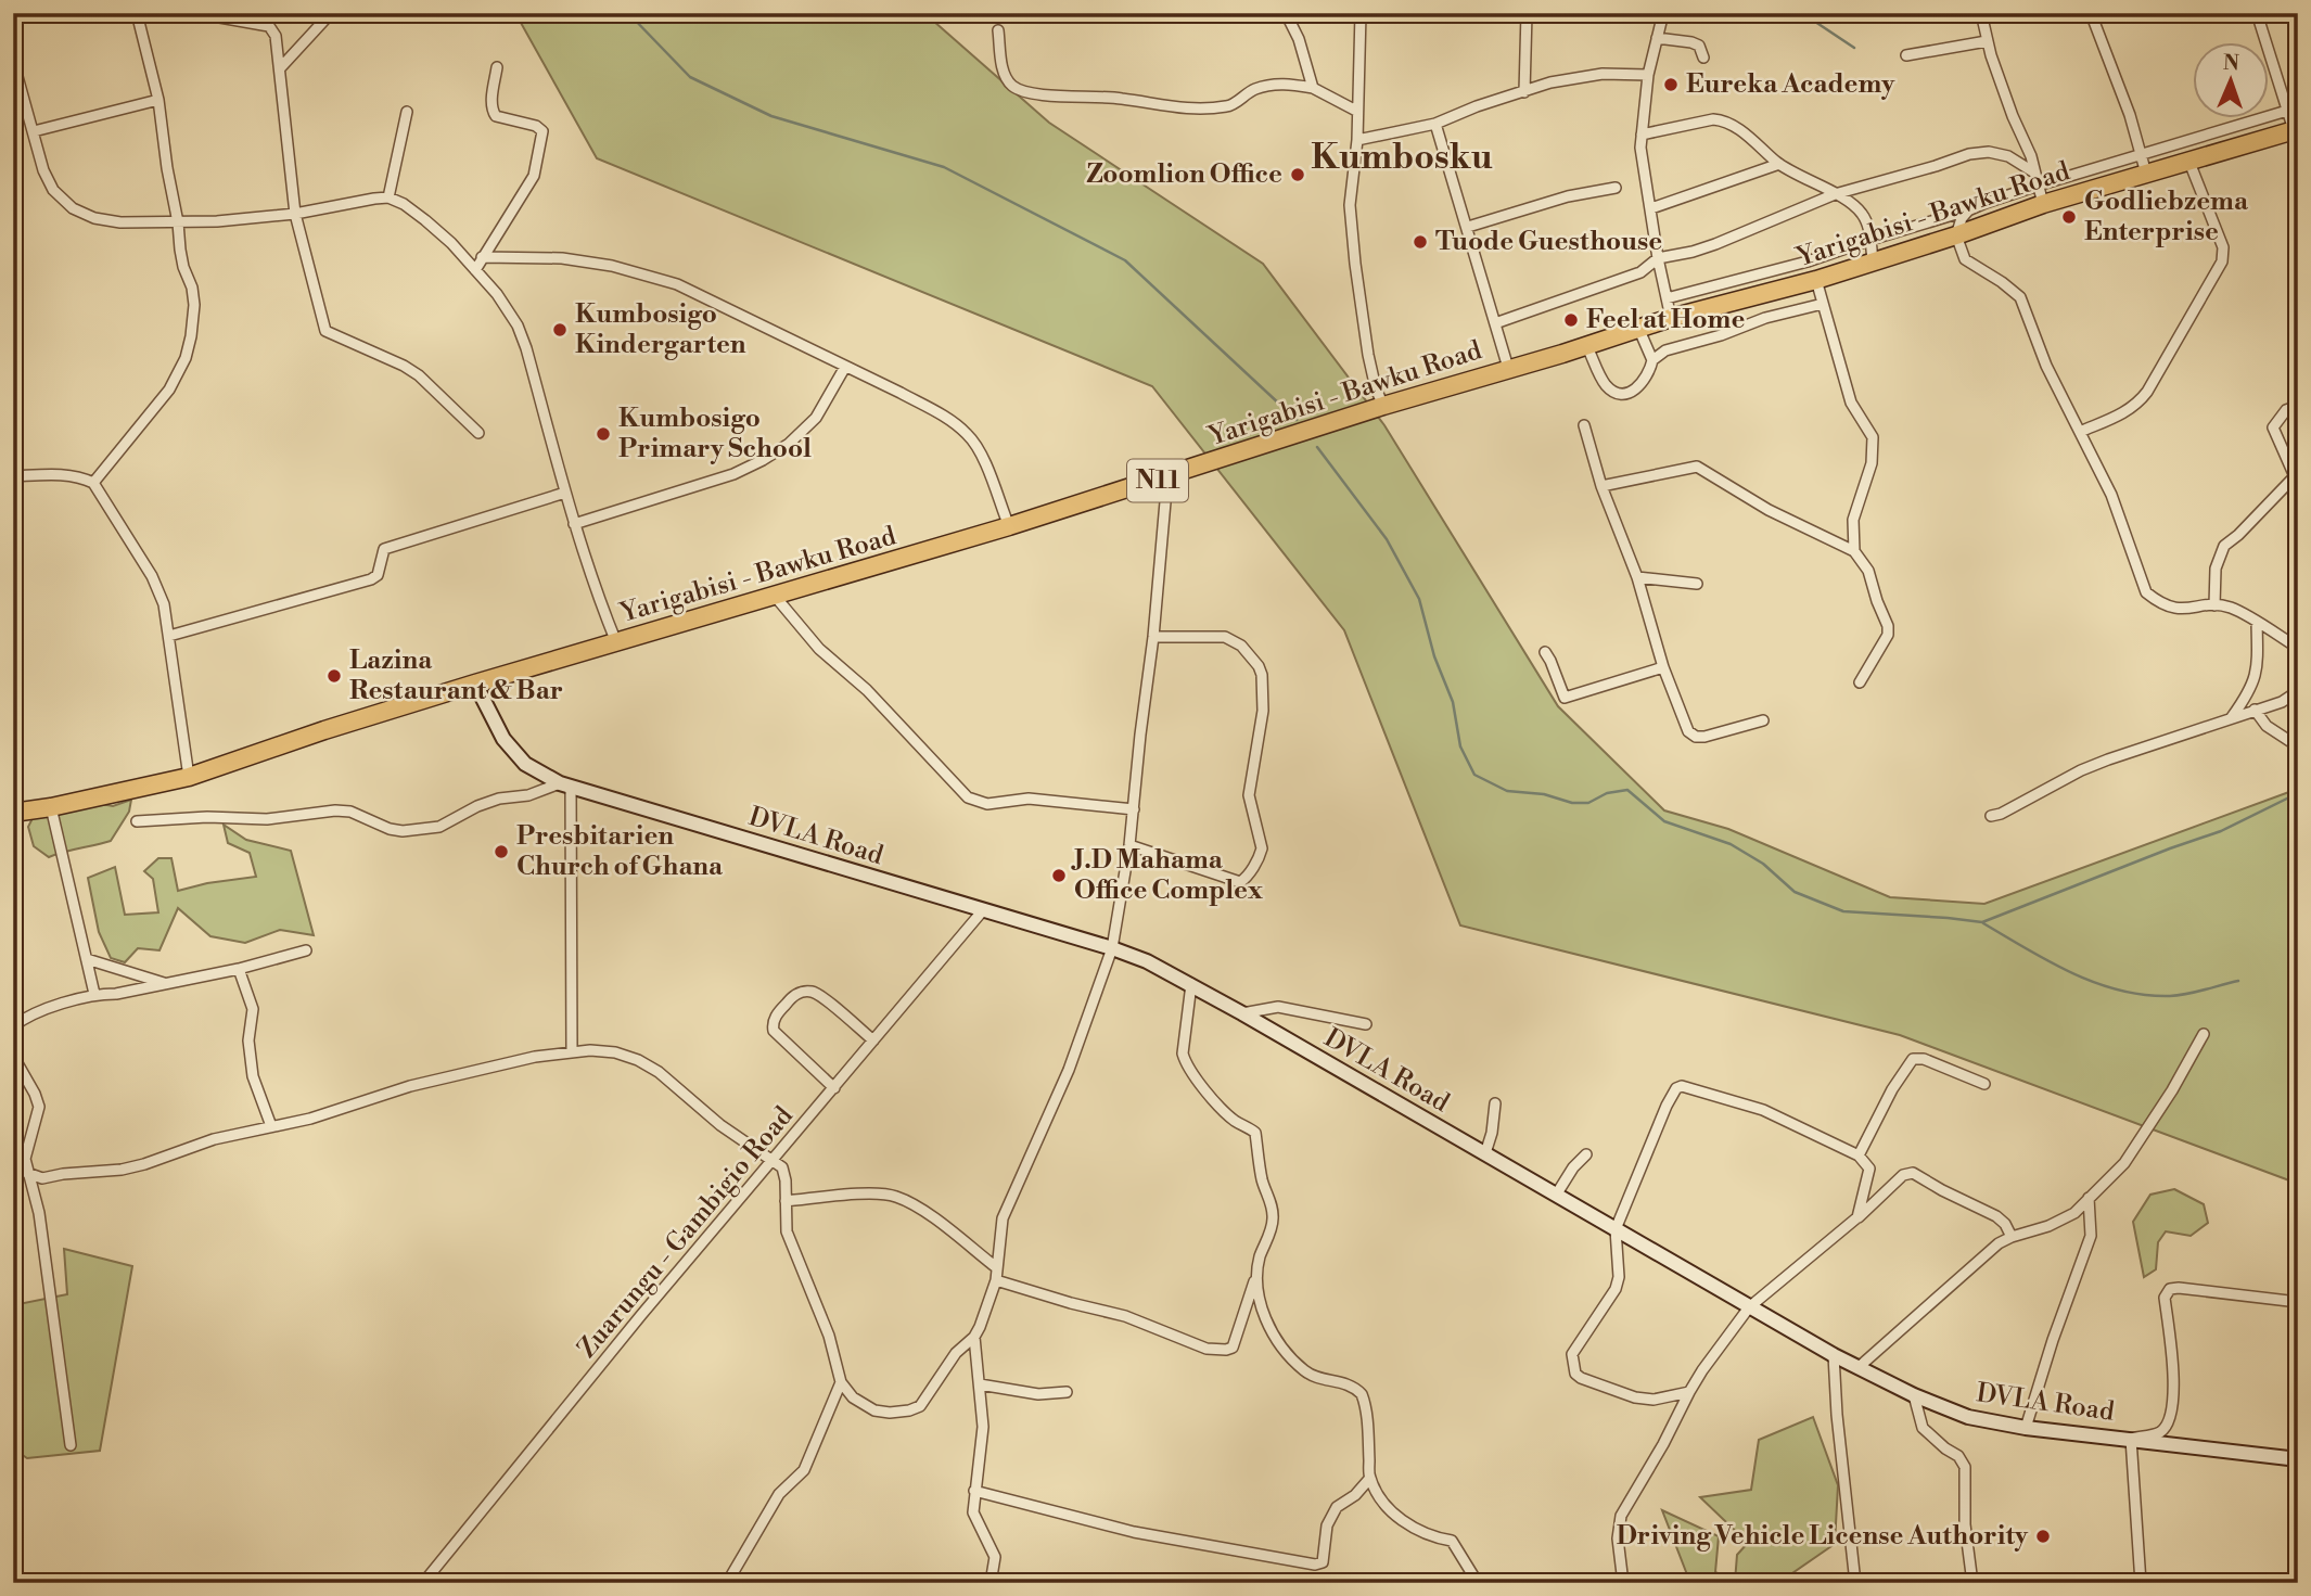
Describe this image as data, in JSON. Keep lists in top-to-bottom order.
{
  "streets": {
    "highway": ["Yarigabisi - Bawku Road", "N11"],
    "street": ["DVLA Road", "Zuarungu - Gambigio Road"]
  },
  "crossings": [
    ["Yarigabisi - Bawku Road", "DVLA Road"],
    ["DVLA Road", "Zuarungu - Gambigio Road"]
  ],
  "districts": ["Kumbosku"],
  "places": [
    "Eureka Academy",
    "Zoomlion Office",
    "Godliebzema Enterprise",
    "Tuode Guesthouse",
    "Feel at Home",
    "Kumbosigo Kindergarten",
    "Kumbosigo Primary School",
    "Lazina Restaurant & Bar",
    "Presbitarien Church of Ghana",
    "J.D Mahama Office Complex",
    "Driving Vehicle License Authority"
  ],
  "north": "top"
}
